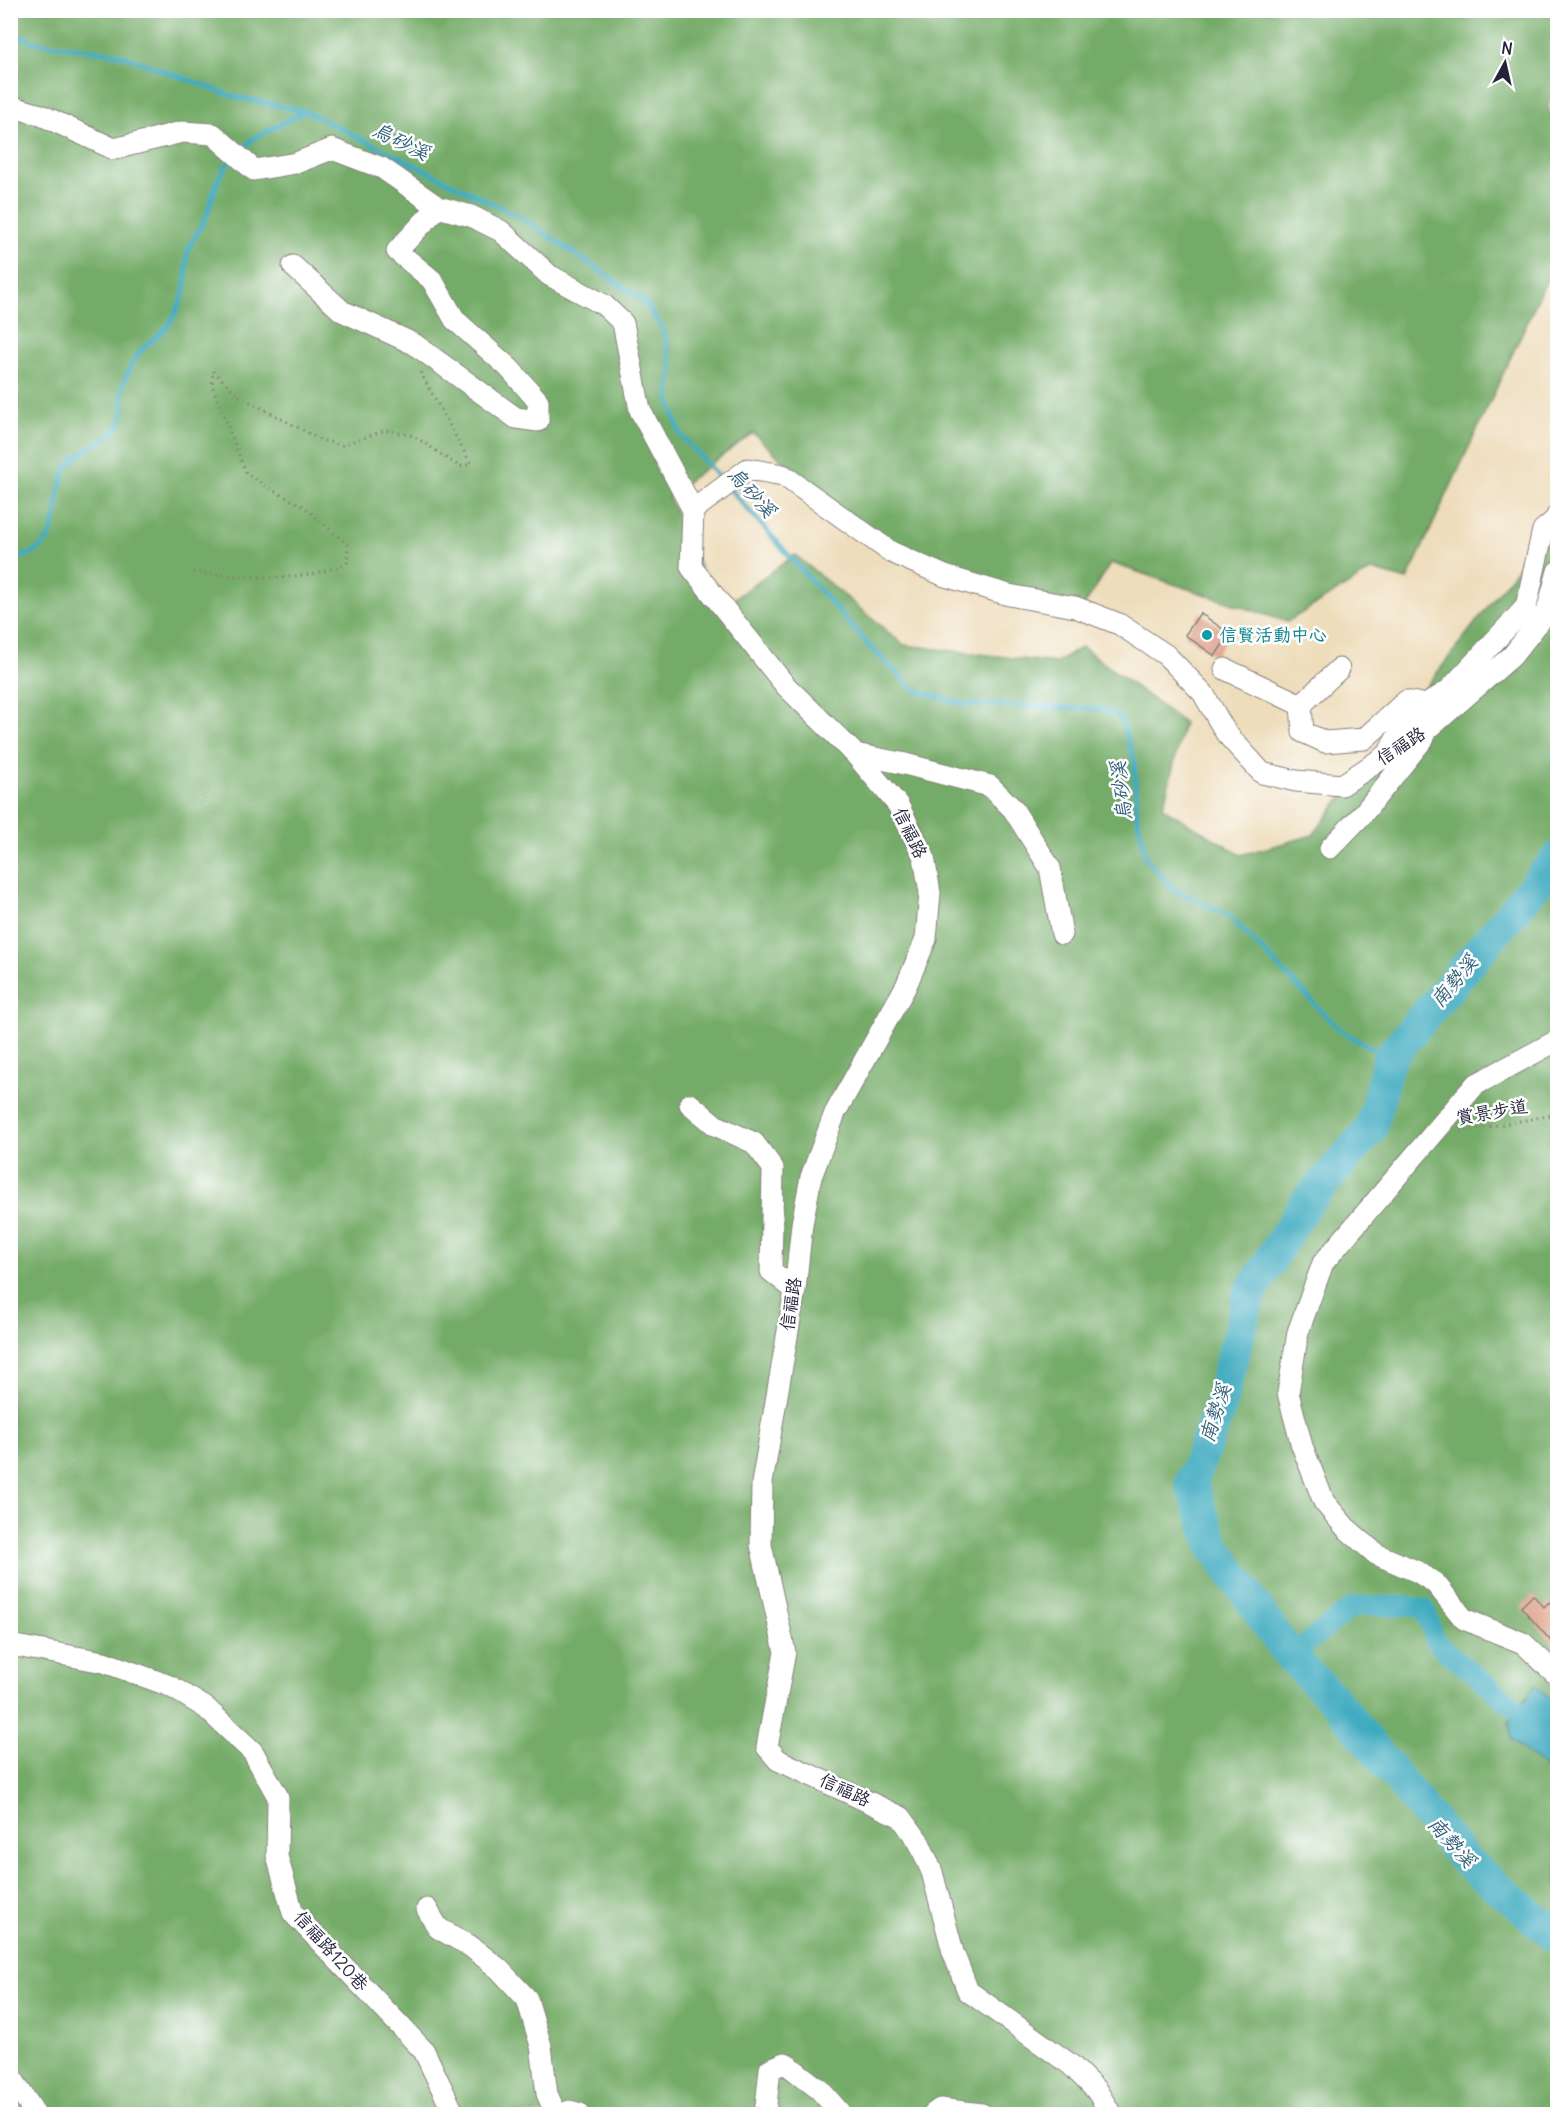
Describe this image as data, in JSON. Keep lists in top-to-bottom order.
{
  "streets": {
    "street": ["信福路", "信福路120巷"],
    "path": ["賞景步道"]
  },
  "water": ["烏砂溪", "南勢溪"],
  "places": ["信賢活動中心"],
  "north": "top"
}
